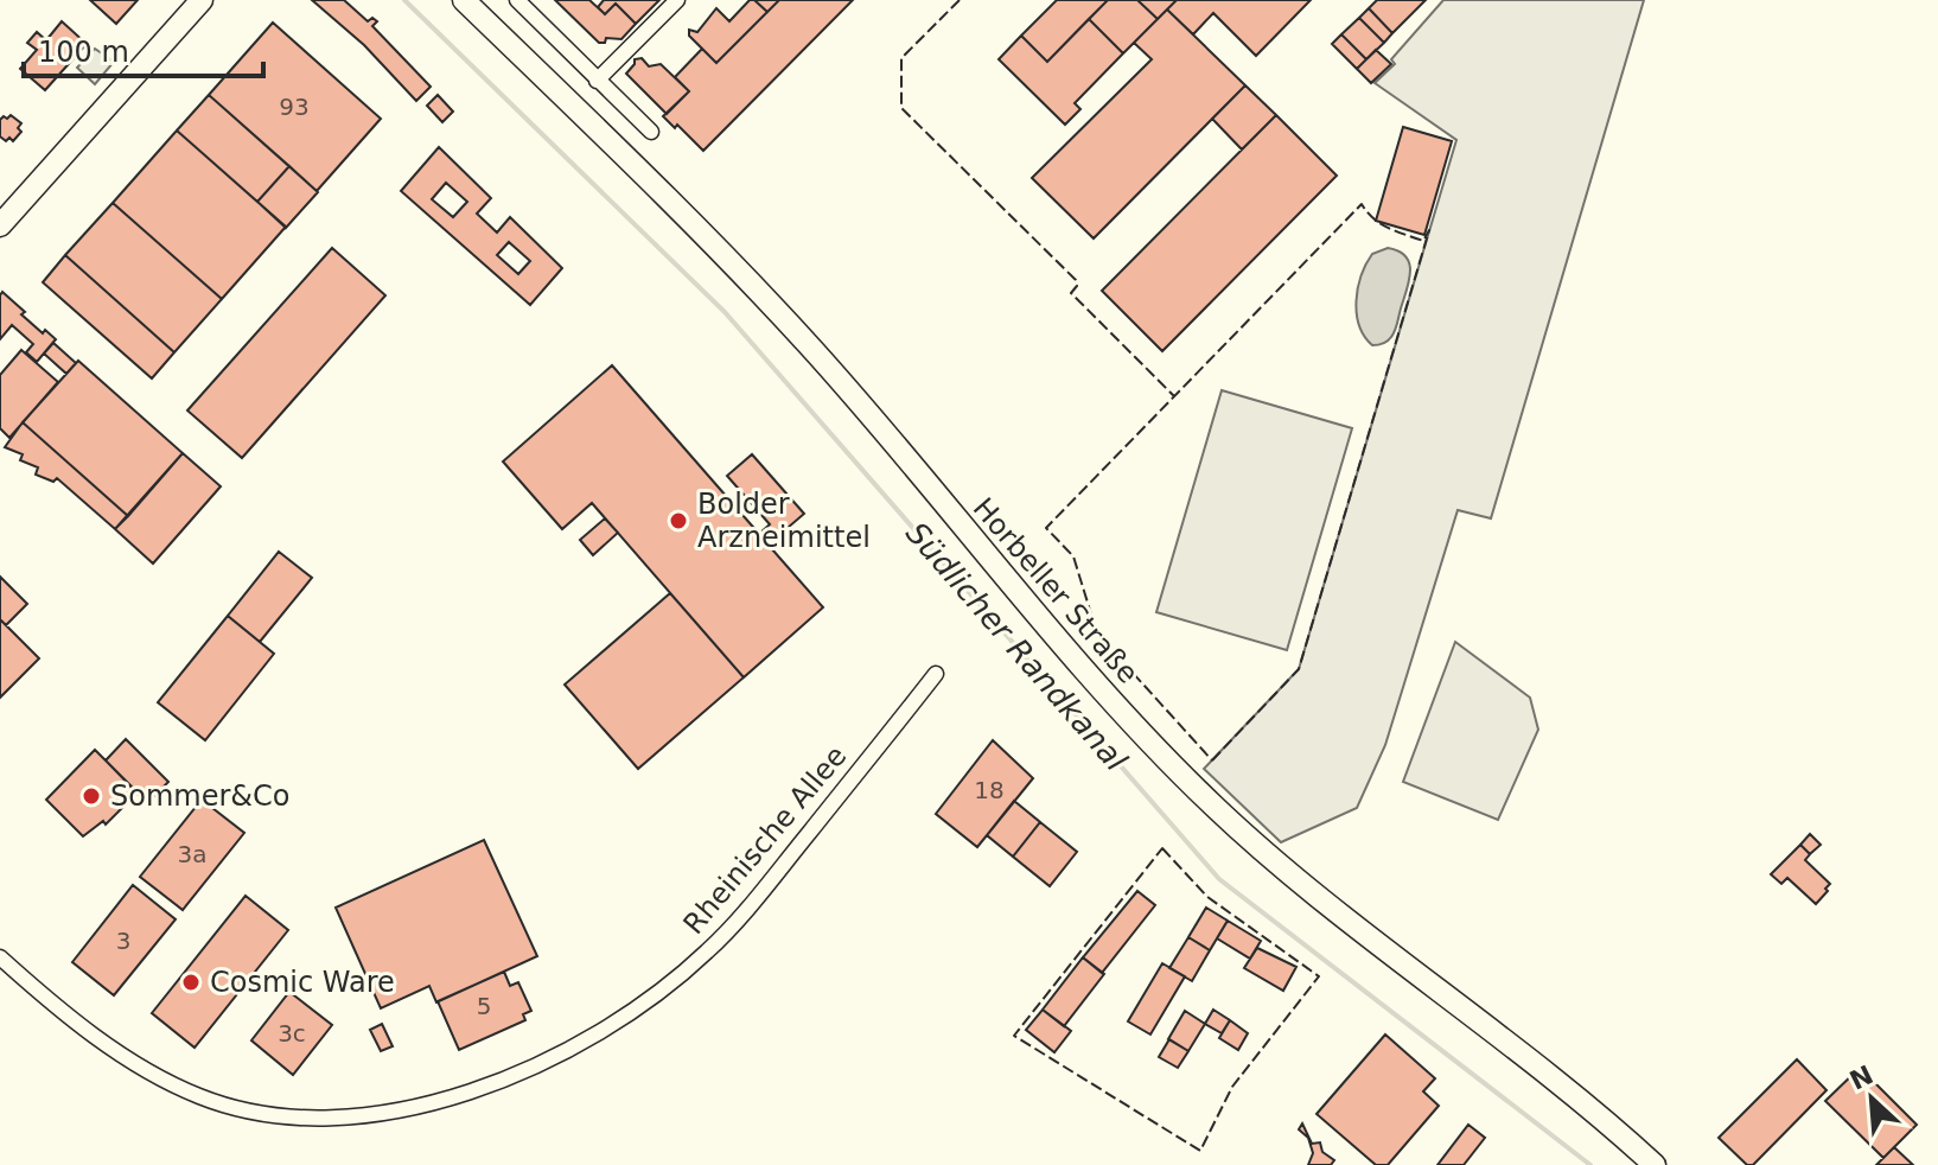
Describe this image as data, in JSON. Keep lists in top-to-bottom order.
{
  "streets": {
    "main road": ["Horbeller Straße"],
    "street": ["Rheinische Allee"]
  },
  "water": ["Südlicher Randkanal"],
  "places": ["Bolder Arzneimittel", "Sommer&Co", "Cosmic Ware"],
  "house_numbers": [
    "93",
    "18",
    "3a",
    "3",
    "5",
    "3c"
  ],
  "scale_bar": "100 m",
  "north": "top left"
}
